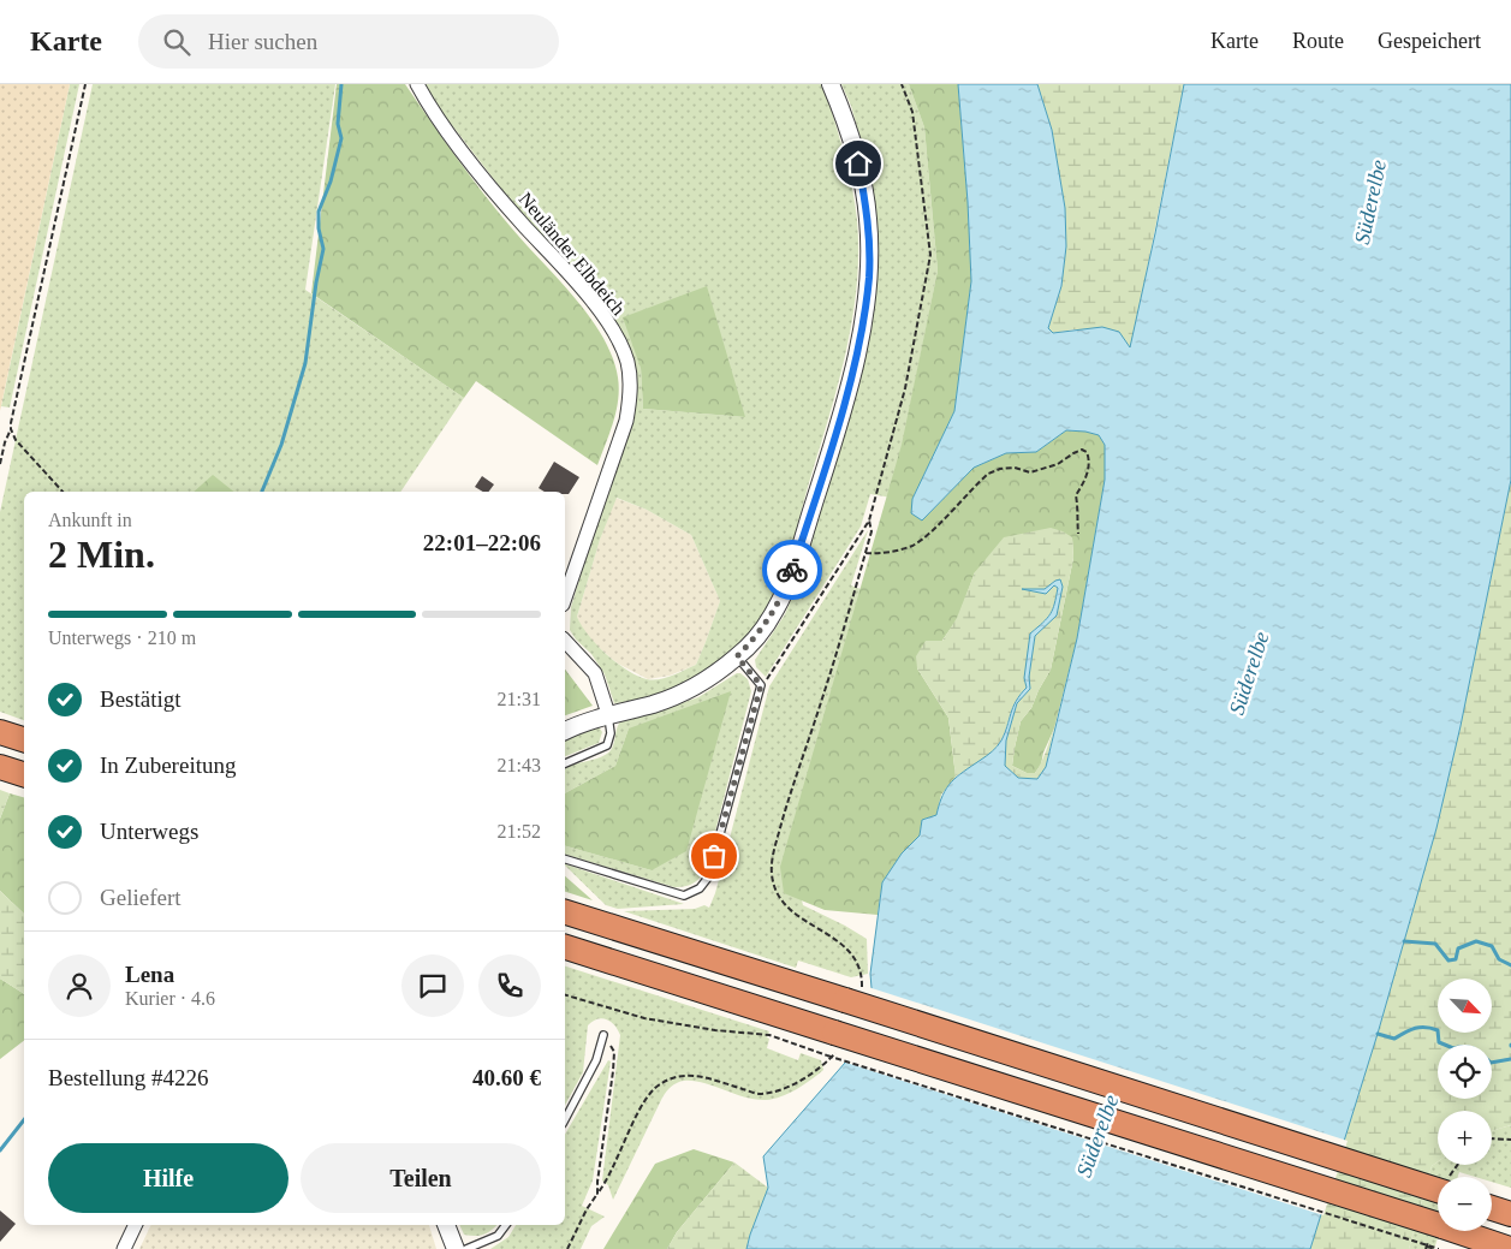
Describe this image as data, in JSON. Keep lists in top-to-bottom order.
{
  "streets": {
    "street": ["Neuländer Elbdeich"]
  },
  "water": ["Süderelbe"],
  "north": "bottom right",
  "page": {
    "header": "Karte",
    "search": "Hier suchen",
    "nav": ["Karte", "Route", "Gespeichert"],
    "heading": ["2 Min.", "Ankunft in", "22:01–22:06"],
    "panel": [
      "Lena",
      "Kurier · 4.6",
      "Bestellung #4226",
      "40.60 €"
    ],
    "bar": "Unterwegs · 210 m",
    "list": [
      ["Bestätigt", "21:31"],
      ["In Zubereitung", "21:43"],
      ["Unterwegs", "21:52"],
      "Geliefert"
    ],
    "map_buttons": ["+", "−"],
    "buttons": ["Hilfe", "Teilen"]
  }
}
